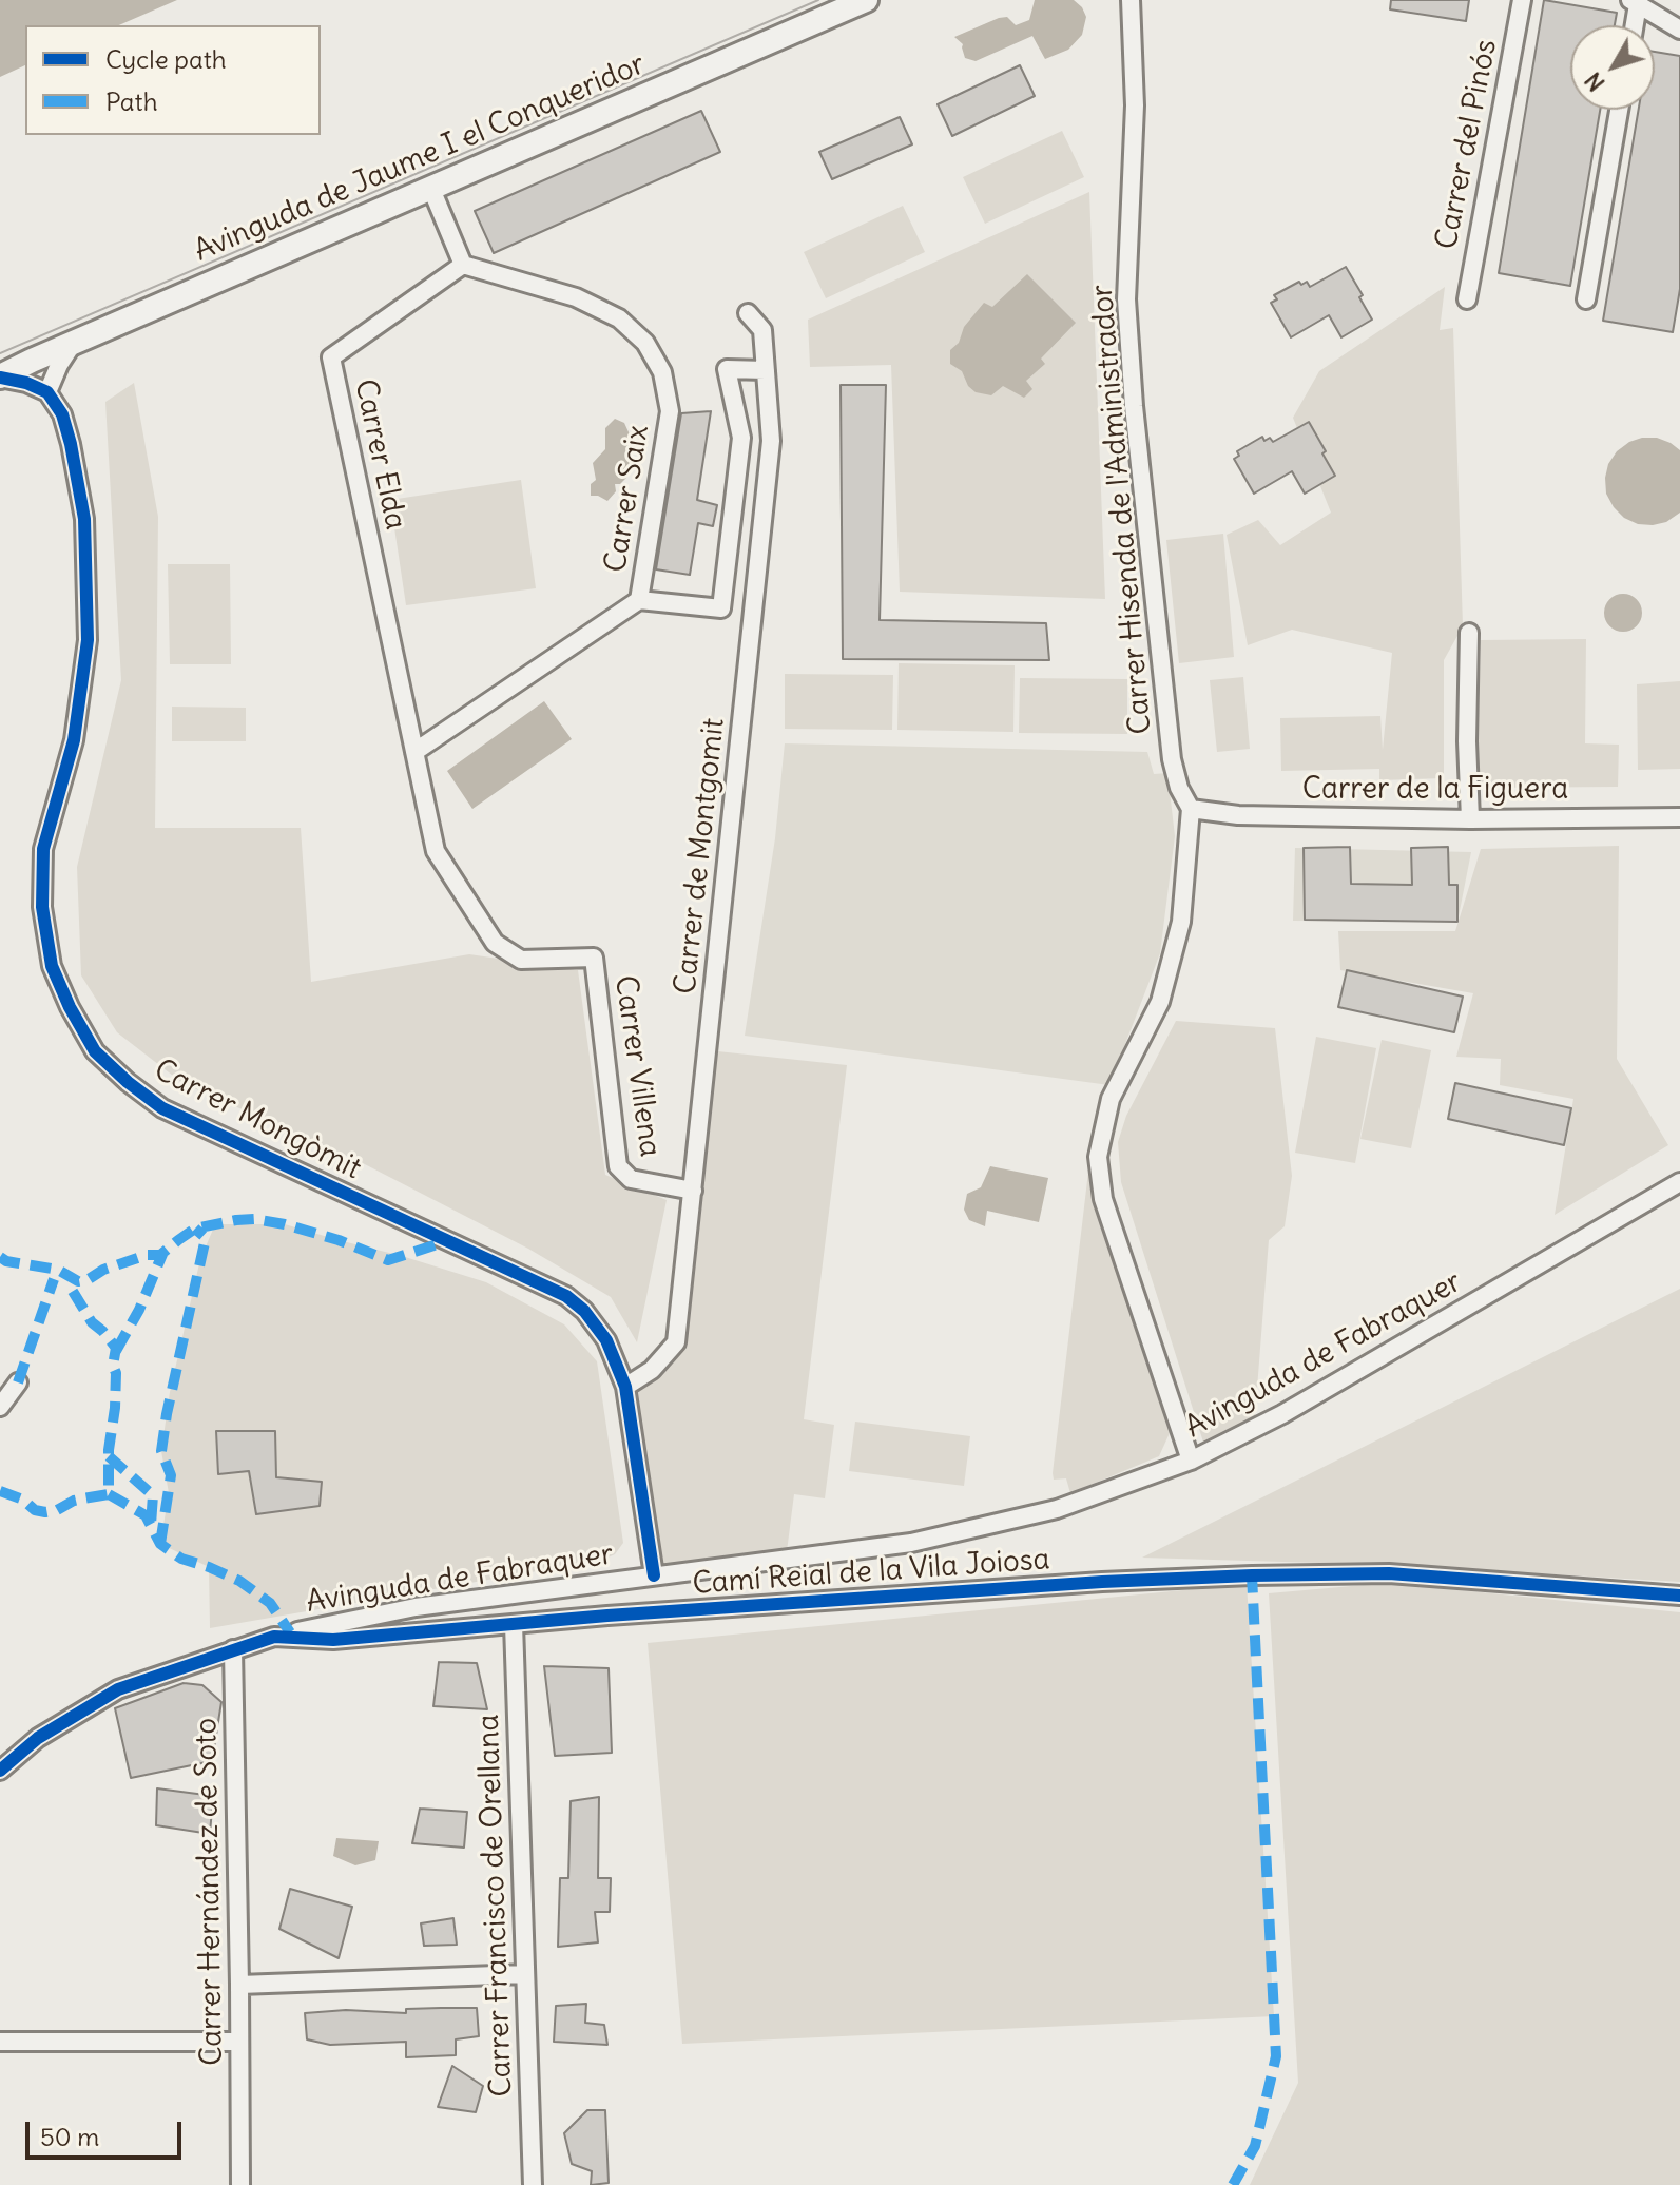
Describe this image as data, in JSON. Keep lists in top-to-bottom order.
{
  "streets": {
    "street": [
      "Carrer del Pinós",
      "Avinguda de Jaume I el Conqueridor",
      "Carrer Elda",
      "Carrer Saix",
      "Carrer Hisenda de l'Administrador",
      "Carrer de la Figuera",
      "Carrer de Montgomit",
      "Carrer Villena",
      "Carrer Mongòmit",
      "Avinguda de Fabraquer",
      "Camí Reial de la Vila Joiosa",
      "Carrer Hernández de Soto",
      "Carrer Francisco de Orellana"
    ]
  },
  "crossings": [
    ["Carrer Elda", "Carrer Saix"],
    ["Carrer Elda", "Carrer Villena"],
    ["Carrer Saix", "Carrer Villena"],
    ["Carrer Hisenda de l'Administrador", "Carrer de la Figuera"],
    ["Carrer de Montgomit", "Carrer Villena"],
    ["Carrer de Montgomit", "Carrer Mongòmit"],
    ["Carrer Mongòmit", "Avinguda de Fabraquer"],
    ["Avinguda de Fabraquer", "Camí Reial de la Vila Joiosa"],
    ["Camí Reial de la Vila Joiosa", "Carrer Hernández de Soto"],
    ["Camí Reial de la Vila Joiosa", "Carrer Francisco de Orellana"]
  ],
  "legend": ["Cycle path", "Path"],
  "scale_bar": "50 m",
  "north": "bottom left"
}
